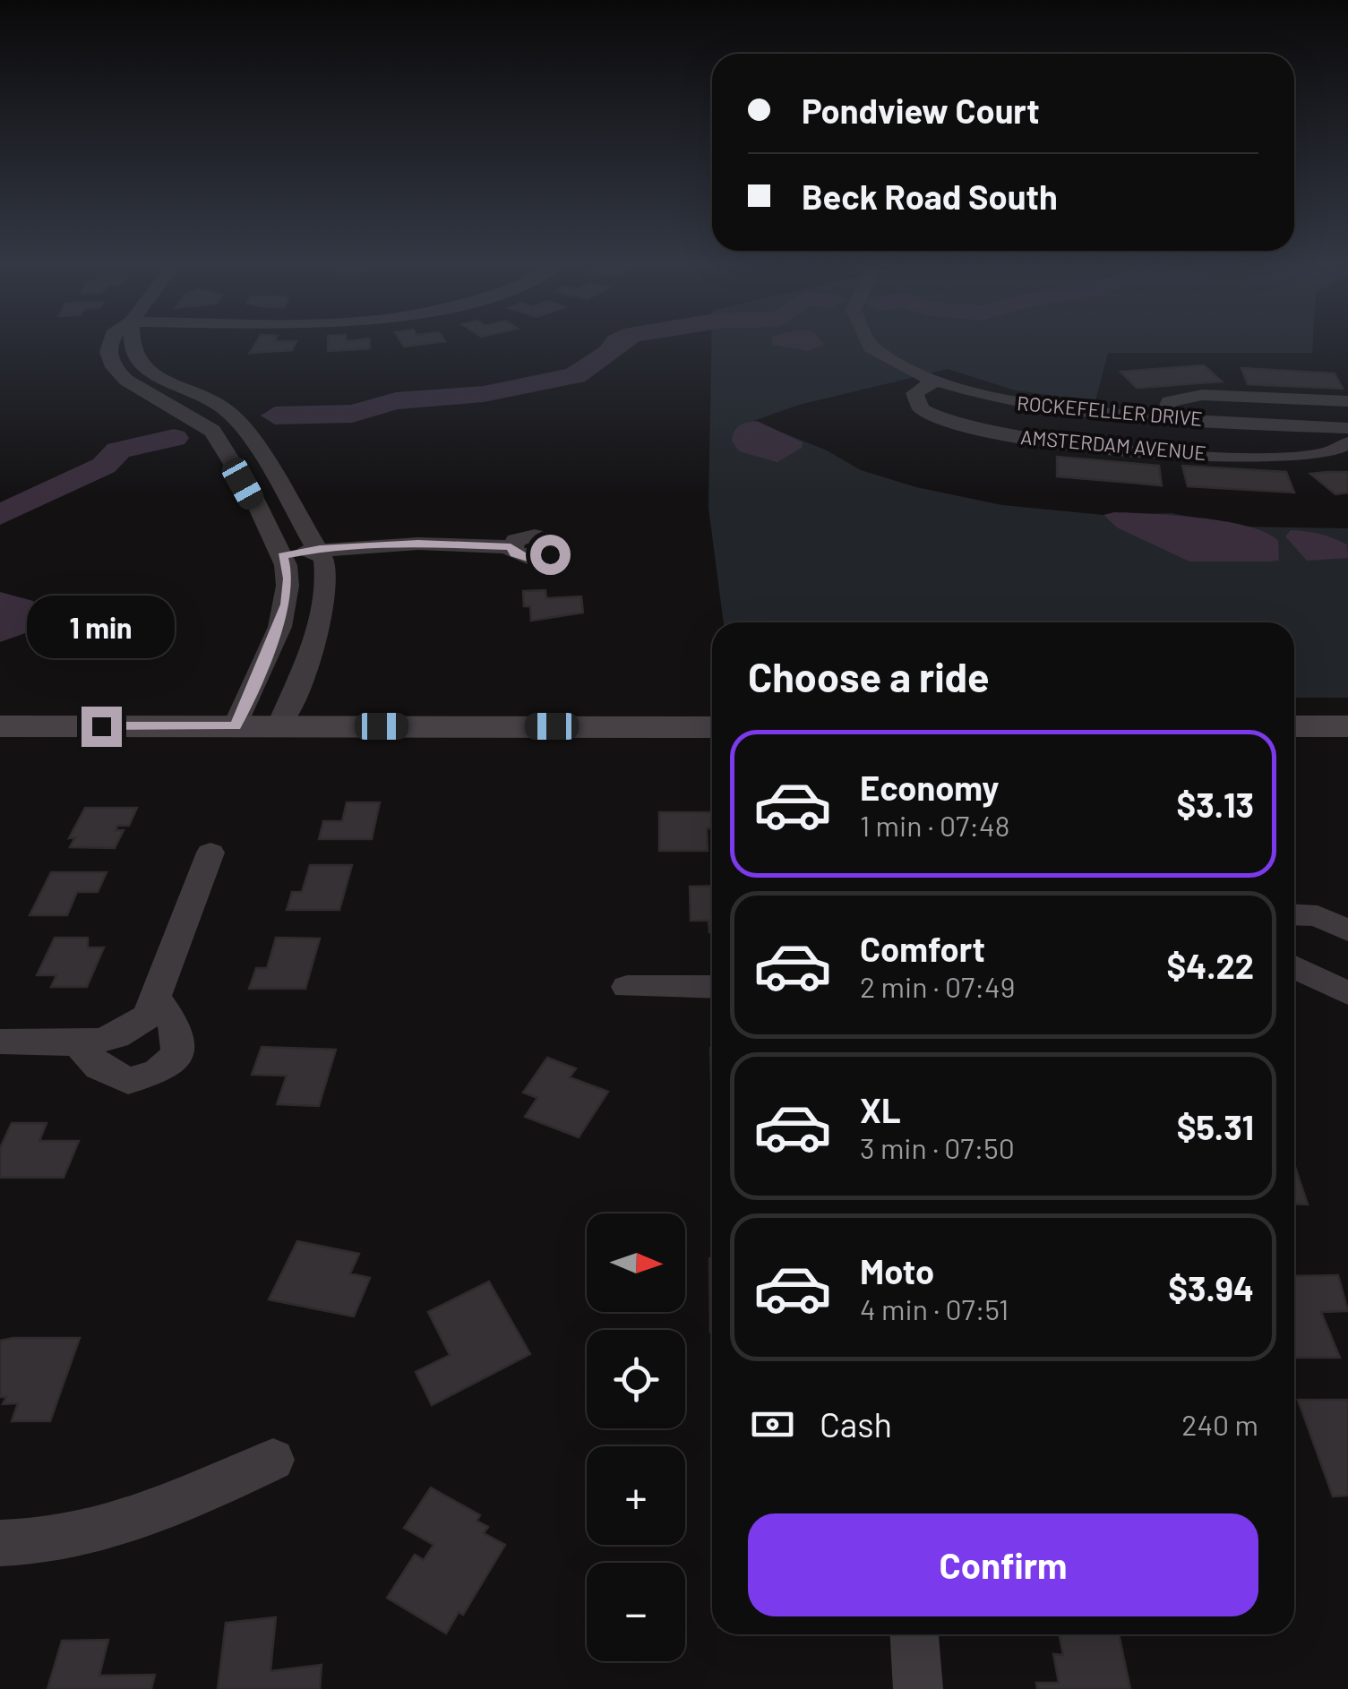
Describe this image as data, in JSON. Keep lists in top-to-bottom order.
{
  "streets": {
    "street": ["ROCKEFELLER DRIVE", "AMSTERDAM AVENUE"]
  },
  "crossings": [
    ["ROCKEFELLER DRIVE", "AMSTERDAM AVENUE"]
  ],
  "north": "right",
  "page": {
    "banner": ["Pondview Court", "Beck Road South"],
    "bubble": "1 min",
    "heading": "Choose a ride",
    "list": [
      {
        "name": "Economy",
        "note": "1 min · 07:48",
        "value": "$3.13"
      },
      {
        "name": "Comfort",
        "note": "2 min · 07:49",
        "value": "$4.22"
      },
      {
        "name": "XL",
        "note": "3 min · 07:50",
        "value": "$5.31"
      },
      {
        "name": "Moto",
        "note": "4 min · 07:51",
        "value": "$3.94"
      }
    ],
    "map_buttons": ["+", "−"],
    "pay": ["Cash", "240 m"],
    "buttons": "Confirm"
  }
}
